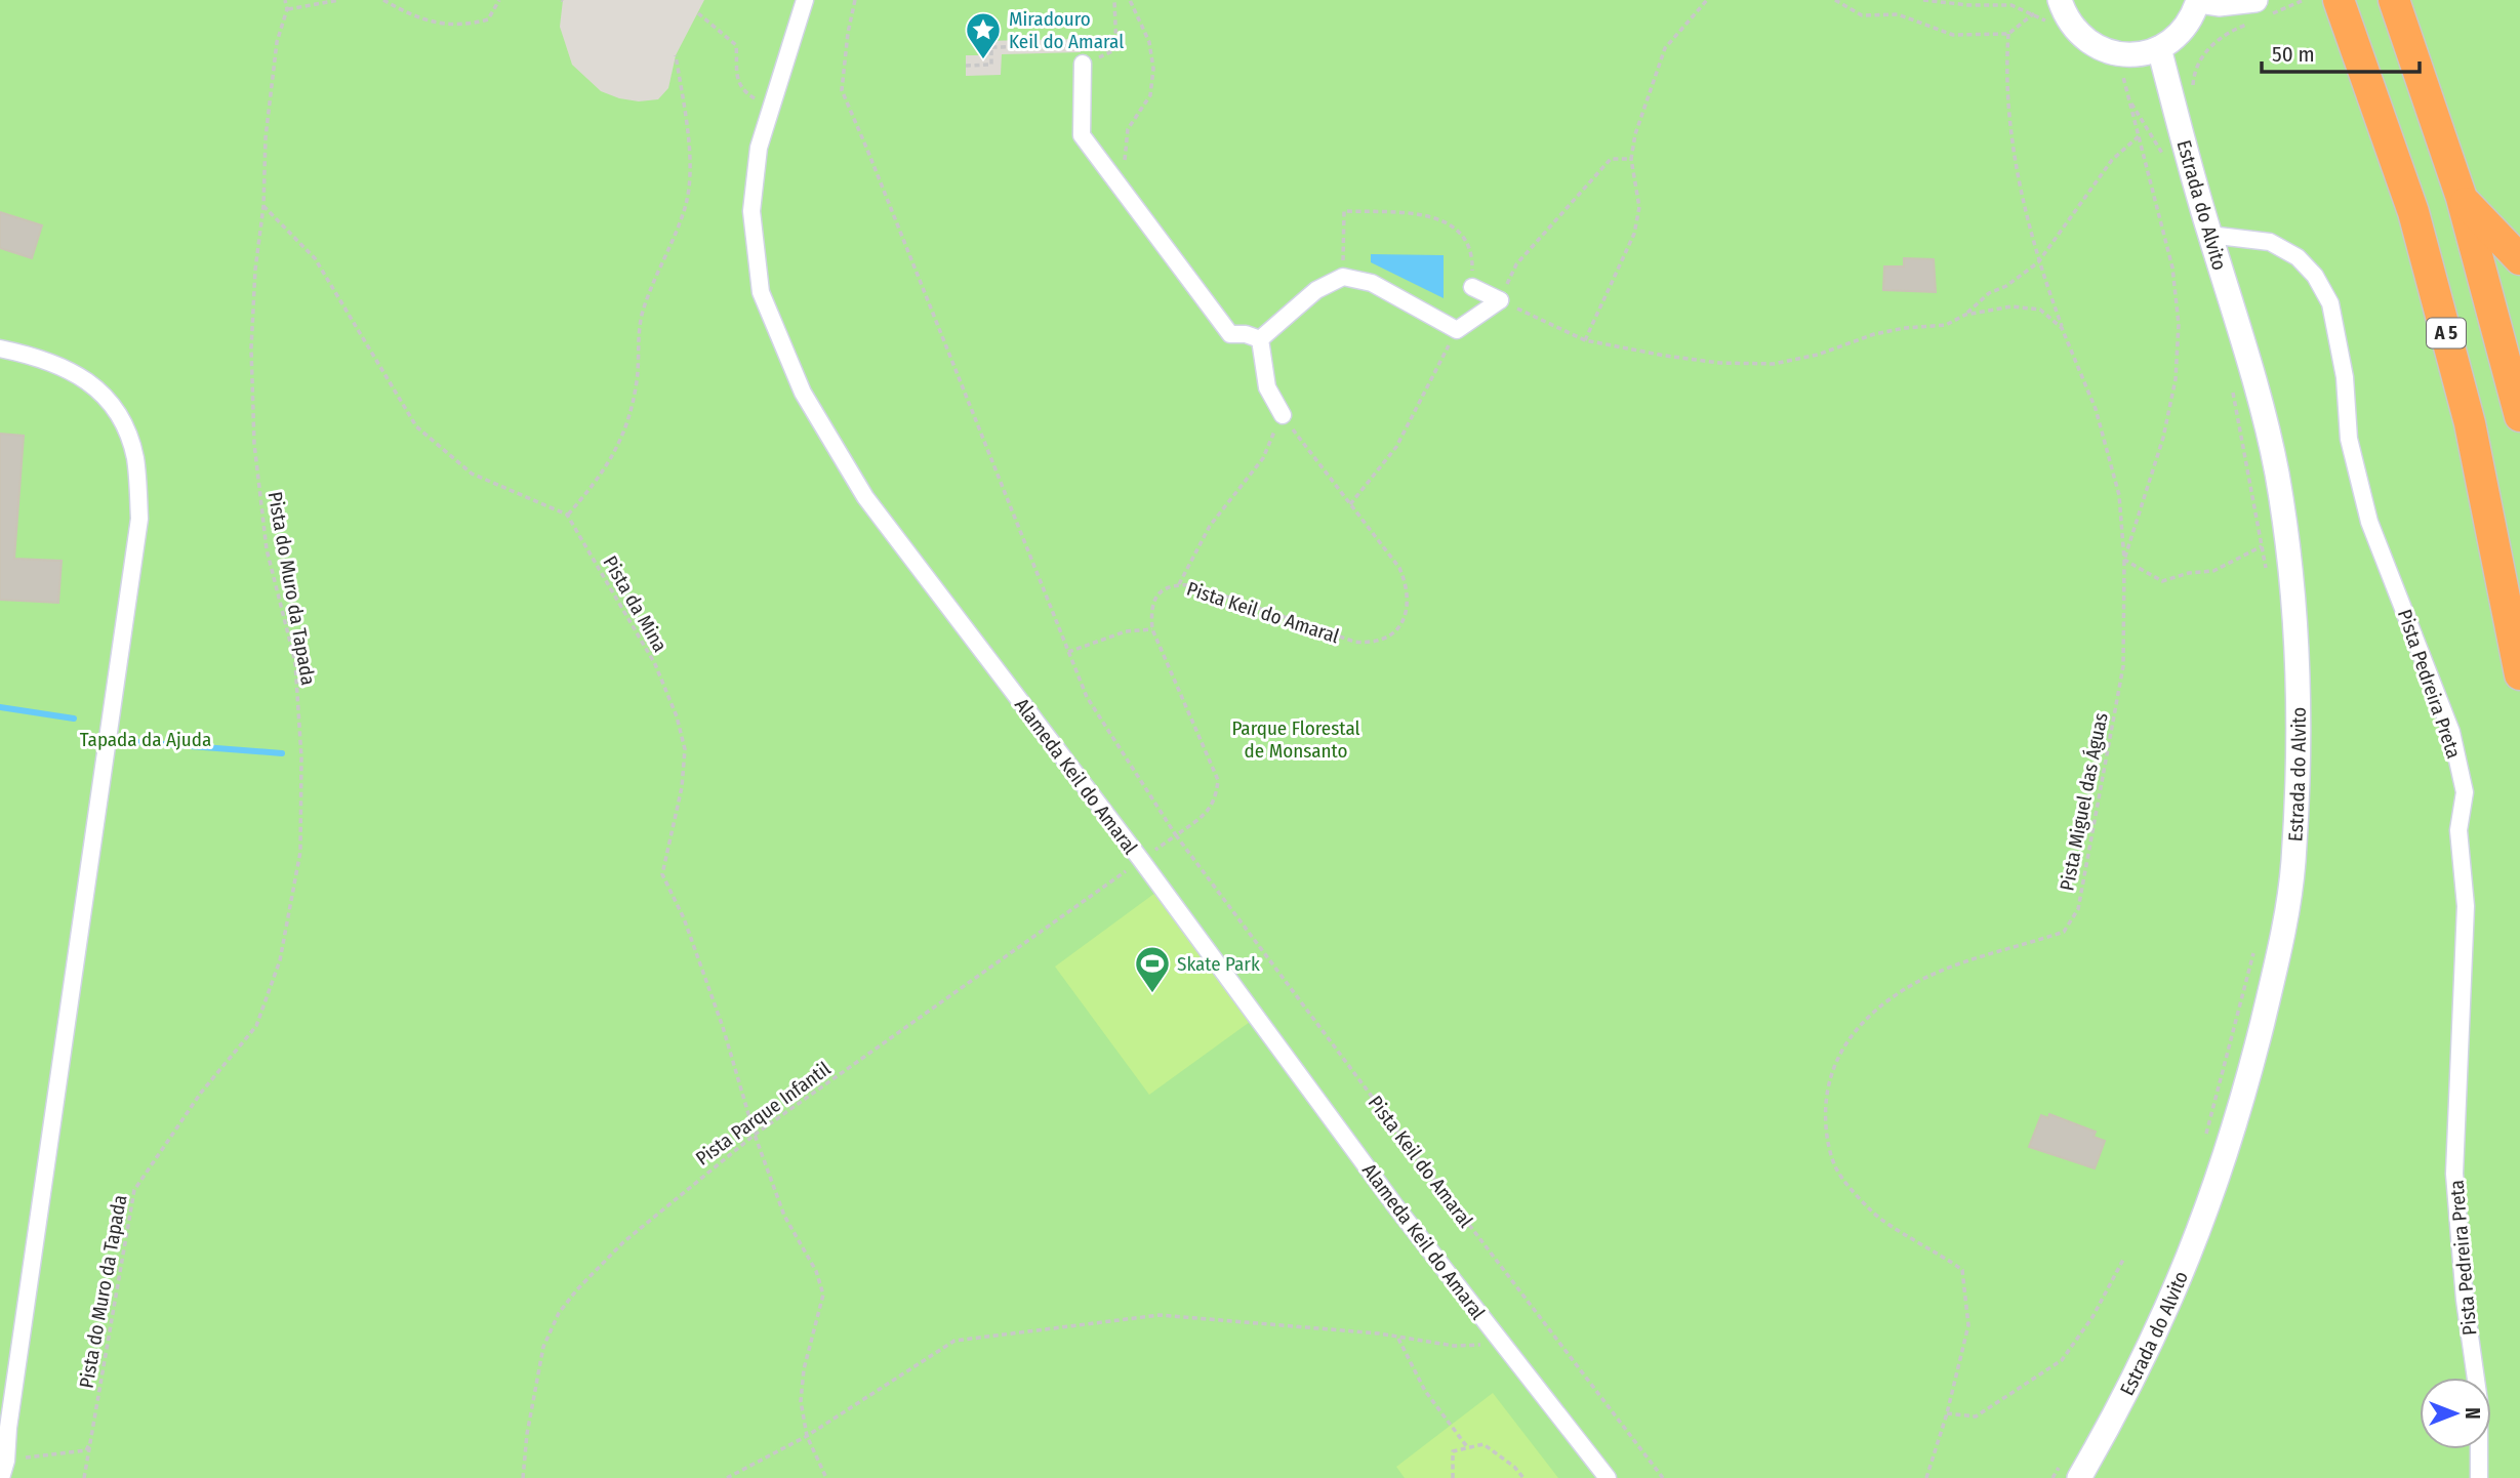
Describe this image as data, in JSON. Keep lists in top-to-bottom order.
{
  "streets": {
    "highway": ["A 5"],
    "street": ["Estrada do Alvito", "Pista Pedreira Preta", "Alameda Keil do Amaral"],
    "path": [
      "Pista do Muro da Tapada",
      "Pista da Mina",
      "Pista Keil do Amaral",
      "Pista Miguel das Águas",
      "Pista Parque Infantil"
    ]
  },
  "crossings": [
    ["Estrada do Alvito", "Pista Pedreira Preta"],
    ["Pista da Mina", "Pista Parque Infantil"],
    ["Pista Keil do Amaral", "Pista Parque Infantil"],
    ["Alameda Keil do Amaral", "Pista Parque Infantil"]
  ],
  "parks": ["Parque Florestal de Monsanto", "Tapada da Ajuda"],
  "places": {
    "place": ["Miradouro Keil do Amaral"],
    "sports": ["Skate Park"]
  },
  "scale_bar": "50 m",
  "north": "right"
}
